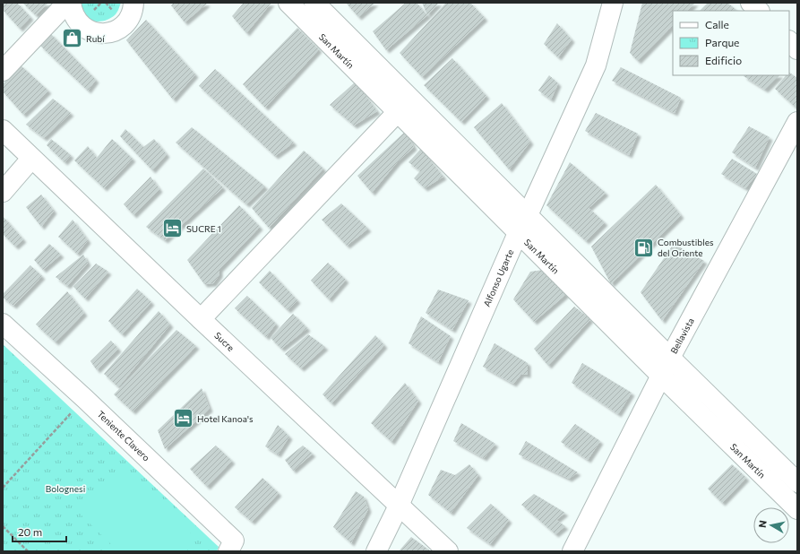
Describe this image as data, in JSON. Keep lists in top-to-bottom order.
{
  "streets": {
    "street": [
      "San Martín",
      "Alfonso Ugarte",
      "Bellavista",
      "Sucre",
      "Teniente Clavero"
    ]
  },
  "crossings": [
    ["San Martín", "Alfonso Ugarte"],
    ["San Martín", "Bellavista"],
    ["Alfonso Ugarte", "Sucre"]
  ],
  "parks": ["Bolognesi"],
  "places": {
    "shop": ["Rubí"],
    "hotel": ["SUCRE 1", "Hotel Kanoa's"],
    "fuel station": ["Combustibles del Oriente"]
  },
  "legend": ["Calle", "Parque", "Edificio"],
  "scale_bar": "20 m",
  "north": "left"
}
